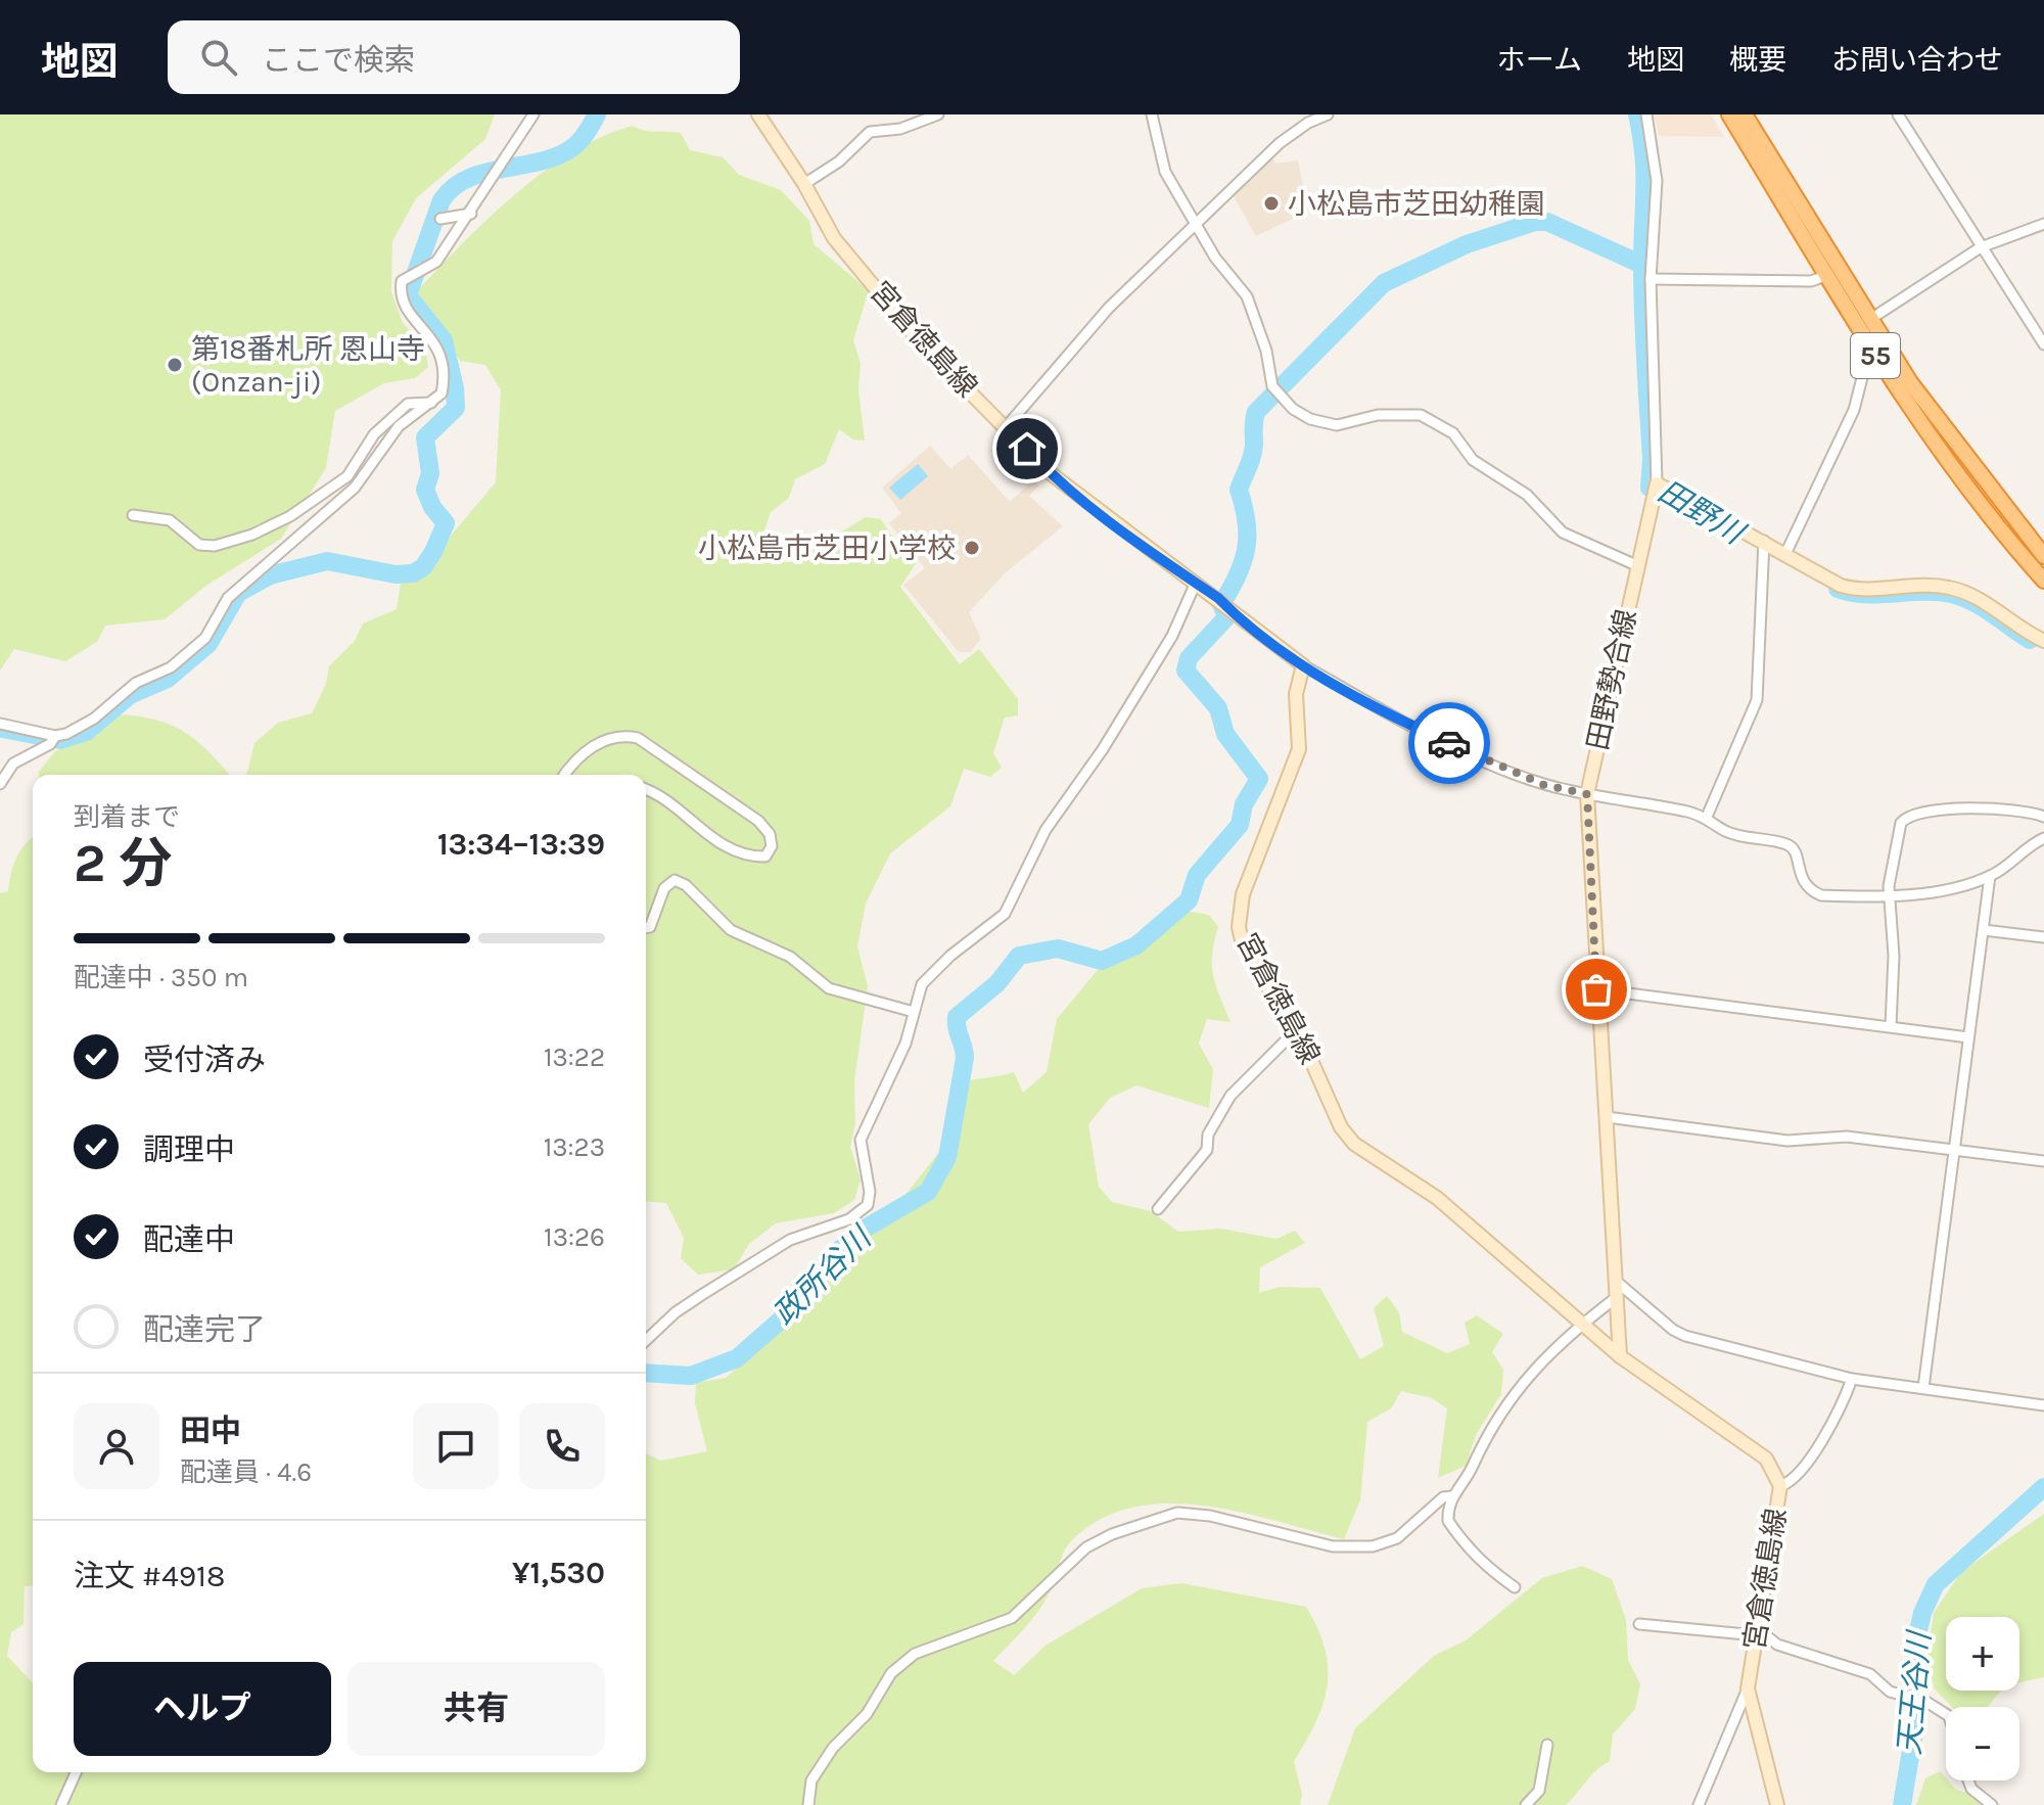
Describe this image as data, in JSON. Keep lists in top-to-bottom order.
{
  "streets": {
    "highway": ["55"],
    "main road": ["宮倉徳島線", "田野勢合線"]
  },
  "crossings": [
    ["宮倉徳島線", "田野勢合線"]
  ],
  "water": ["田野川", "政所谷川", "天王谷川"],
  "places": ["小松島市芝田幼稚園", "第18番札所 恩山寺 (Onzan-ji)", "小松島市芝田小学校"],
  "page": {
    "header": "地図",
    "search": "ここで検索",
    "nav": [
      "ホーム",
      "地図",
      "概要",
      "お問い合わせ"
    ],
    "heading": ["2 分", "到着まで", "13:34–13:39"],
    "panel": [
      "田中",
      "配達員 · 4.6",
      "注文 #4918",
      "¥1,530"
    ],
    "bar": "配達中 · 350 m",
    "list": [
      ["受付済み", "13:22"],
      ["調理中", "13:23"],
      ["配達中", "13:26"],
      "配達完了"
    ],
    "map_buttons": ["+", "−"],
    "buttons": ["ヘルプ", "共有"]
  }
}
